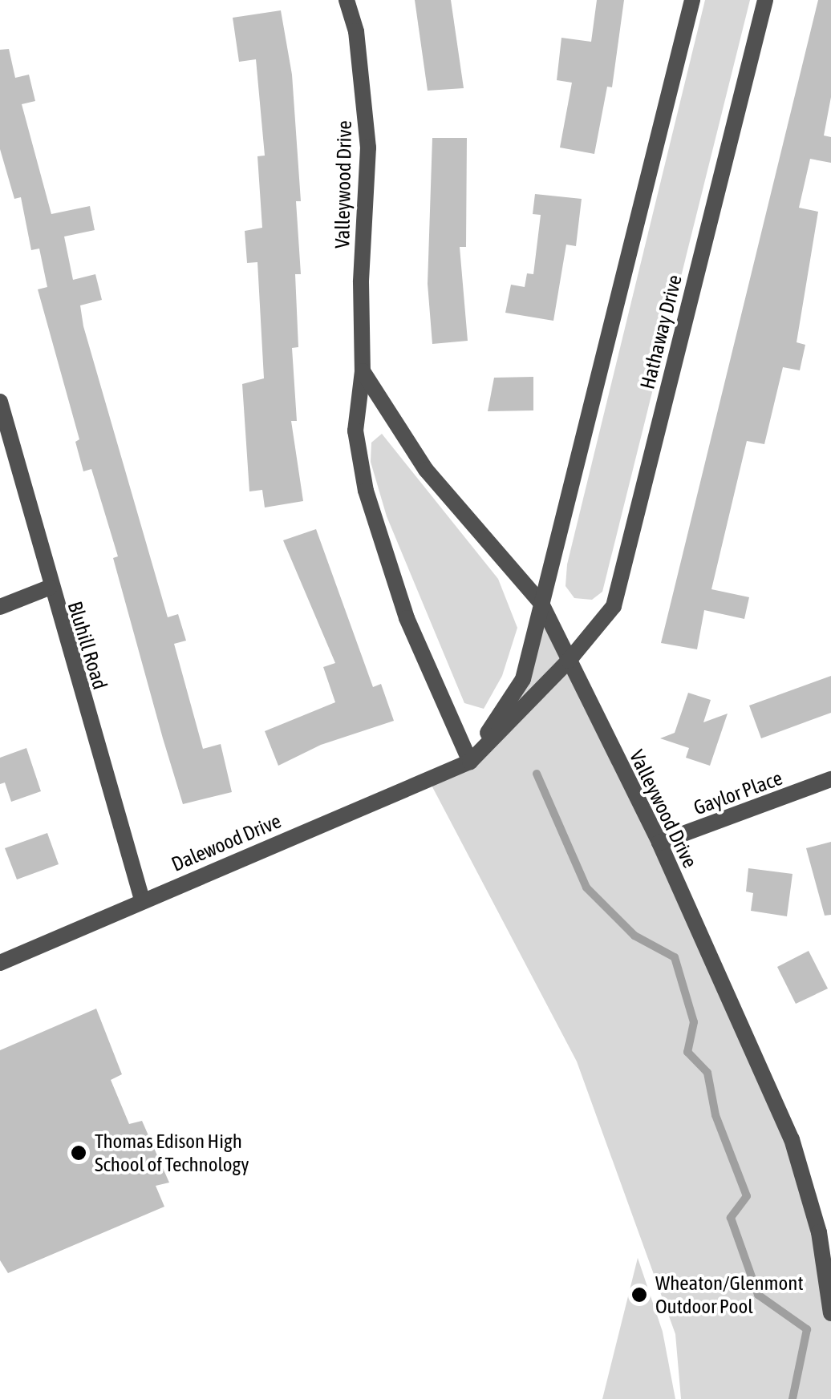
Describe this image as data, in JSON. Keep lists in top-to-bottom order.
{
  "streets": {
    "street": [
      "Valleywood Drive",
      "Hathaway Drive",
      "Bluhill Road",
      "Gaylor Place",
      "Dalewood Drive"
    ]
  },
  "crossings": [
    ["Valleywood Drive", "Hathaway Drive"],
    ["Valleywood Drive", "Gaylor Place"],
    ["Valleywood Drive", "Dalewood Drive"],
    ["Hathaway Drive", "Dalewood Drive"],
    ["Bluhill Road", "Dalewood Drive"]
  ],
  "places": ["Thomas Edison High School of Technology", "Wheaton/Glenmont Outdoor Pool"]
}
